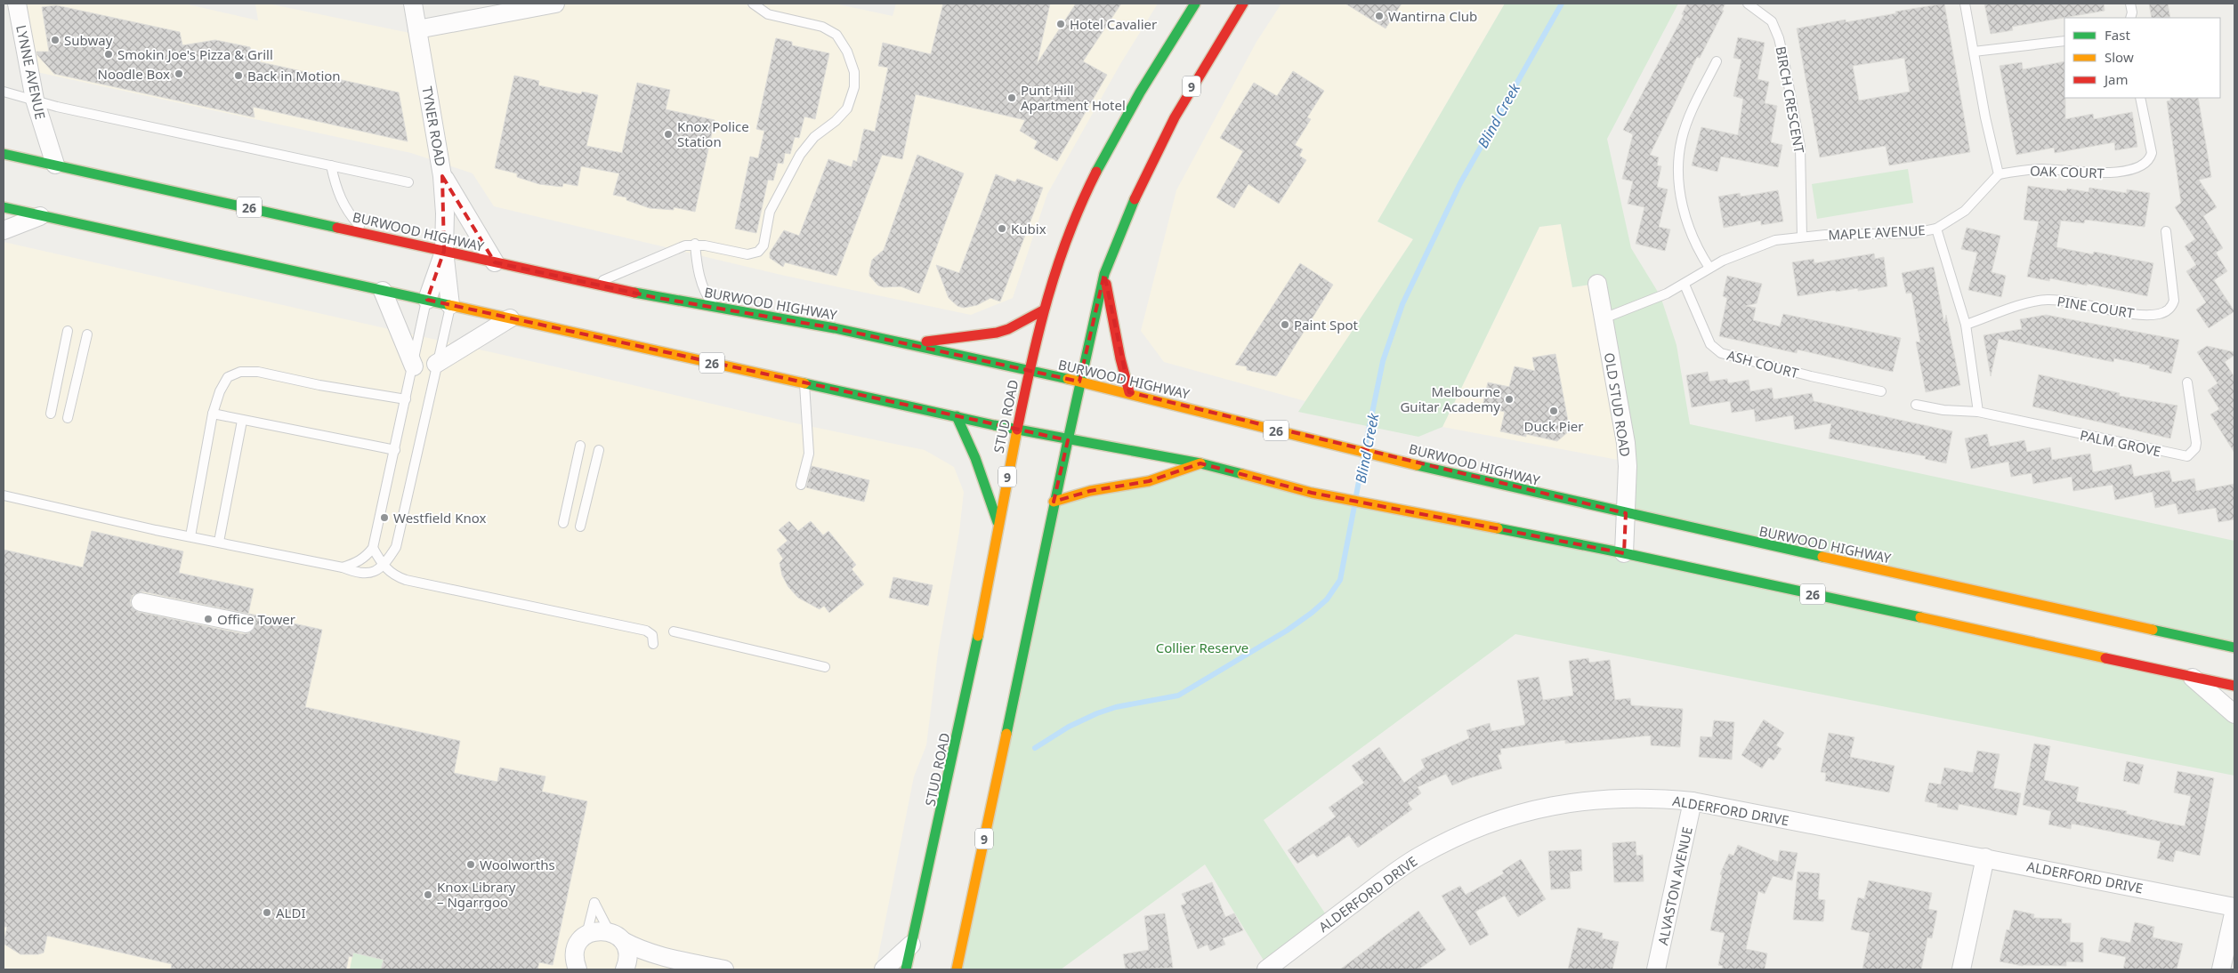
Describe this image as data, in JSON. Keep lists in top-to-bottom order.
{
  "streets": {
    "main road": [
      "9",
      "26",
      "BURWOOD HIGHWAY",
      "STUD ROAD"
    ],
    "street": [
      "LYNNE AVENUE",
      "TYNER ROAD",
      "OLD STUD ROAD",
      "ALDERFORD DRIVE",
      "ALVASTON AVENUE"
    ],
    "lane": [
      "BIRCH CRESCENT",
      "OAK COURT",
      "MAPLE AVENUE",
      "PINE COURT",
      "ASH COURT",
      "PALM GROVE"
    ]
  },
  "crossings": [
    ["LYNNE AVENUE", "BURWOOD HIGHWAY"],
    ["9", "26"],
    ["9", "BURWOOD HIGHWAY"],
    ["BIRCH CRESCENT", "MAPLE AVENUE"],
    ["TYNER ROAD", "26"],
    ["TYNER ROAD", "BURWOOD HIGHWAY"],
    ["OAK COURT", "MAPLE AVENUE"],
    ["26", "OLD STUD ROAD"],
    ["26", "STUD ROAD"],
    ["BURWOOD HIGHWAY", "OLD STUD ROAD"],
    ["BURWOOD HIGHWAY", "STUD ROAD"],
    ["MAPLE AVENUE", "ASH COURT"],
    ["MAPLE AVENUE", "OLD STUD ROAD"],
    ["ALDERFORD DRIVE", "ALVASTON AVENUE"]
  ],
  "water": ["Blind Creek"],
  "parks": ["Collier Reserve"],
  "places": [
    "Wantirna Club",
    "Hotel Cavalier",
    "Subway",
    "Smokin Joe's Pizza & Grill",
    "Noodle Box",
    "Back in Motion",
    "Punt Hill Apartment Hotel",
    "Knox Police Station",
    "Kubix",
    "Paint Spot",
    "Melbourne Guitar Academy",
    "Duck Pier",
    "Westfield Knox",
    "Office Tower",
    "Woolworths",
    "Knox Library – Ngarrgoo",
    "ALDI"
  ],
  "legend": ["Fast", "Slow", "Jam"]
}
